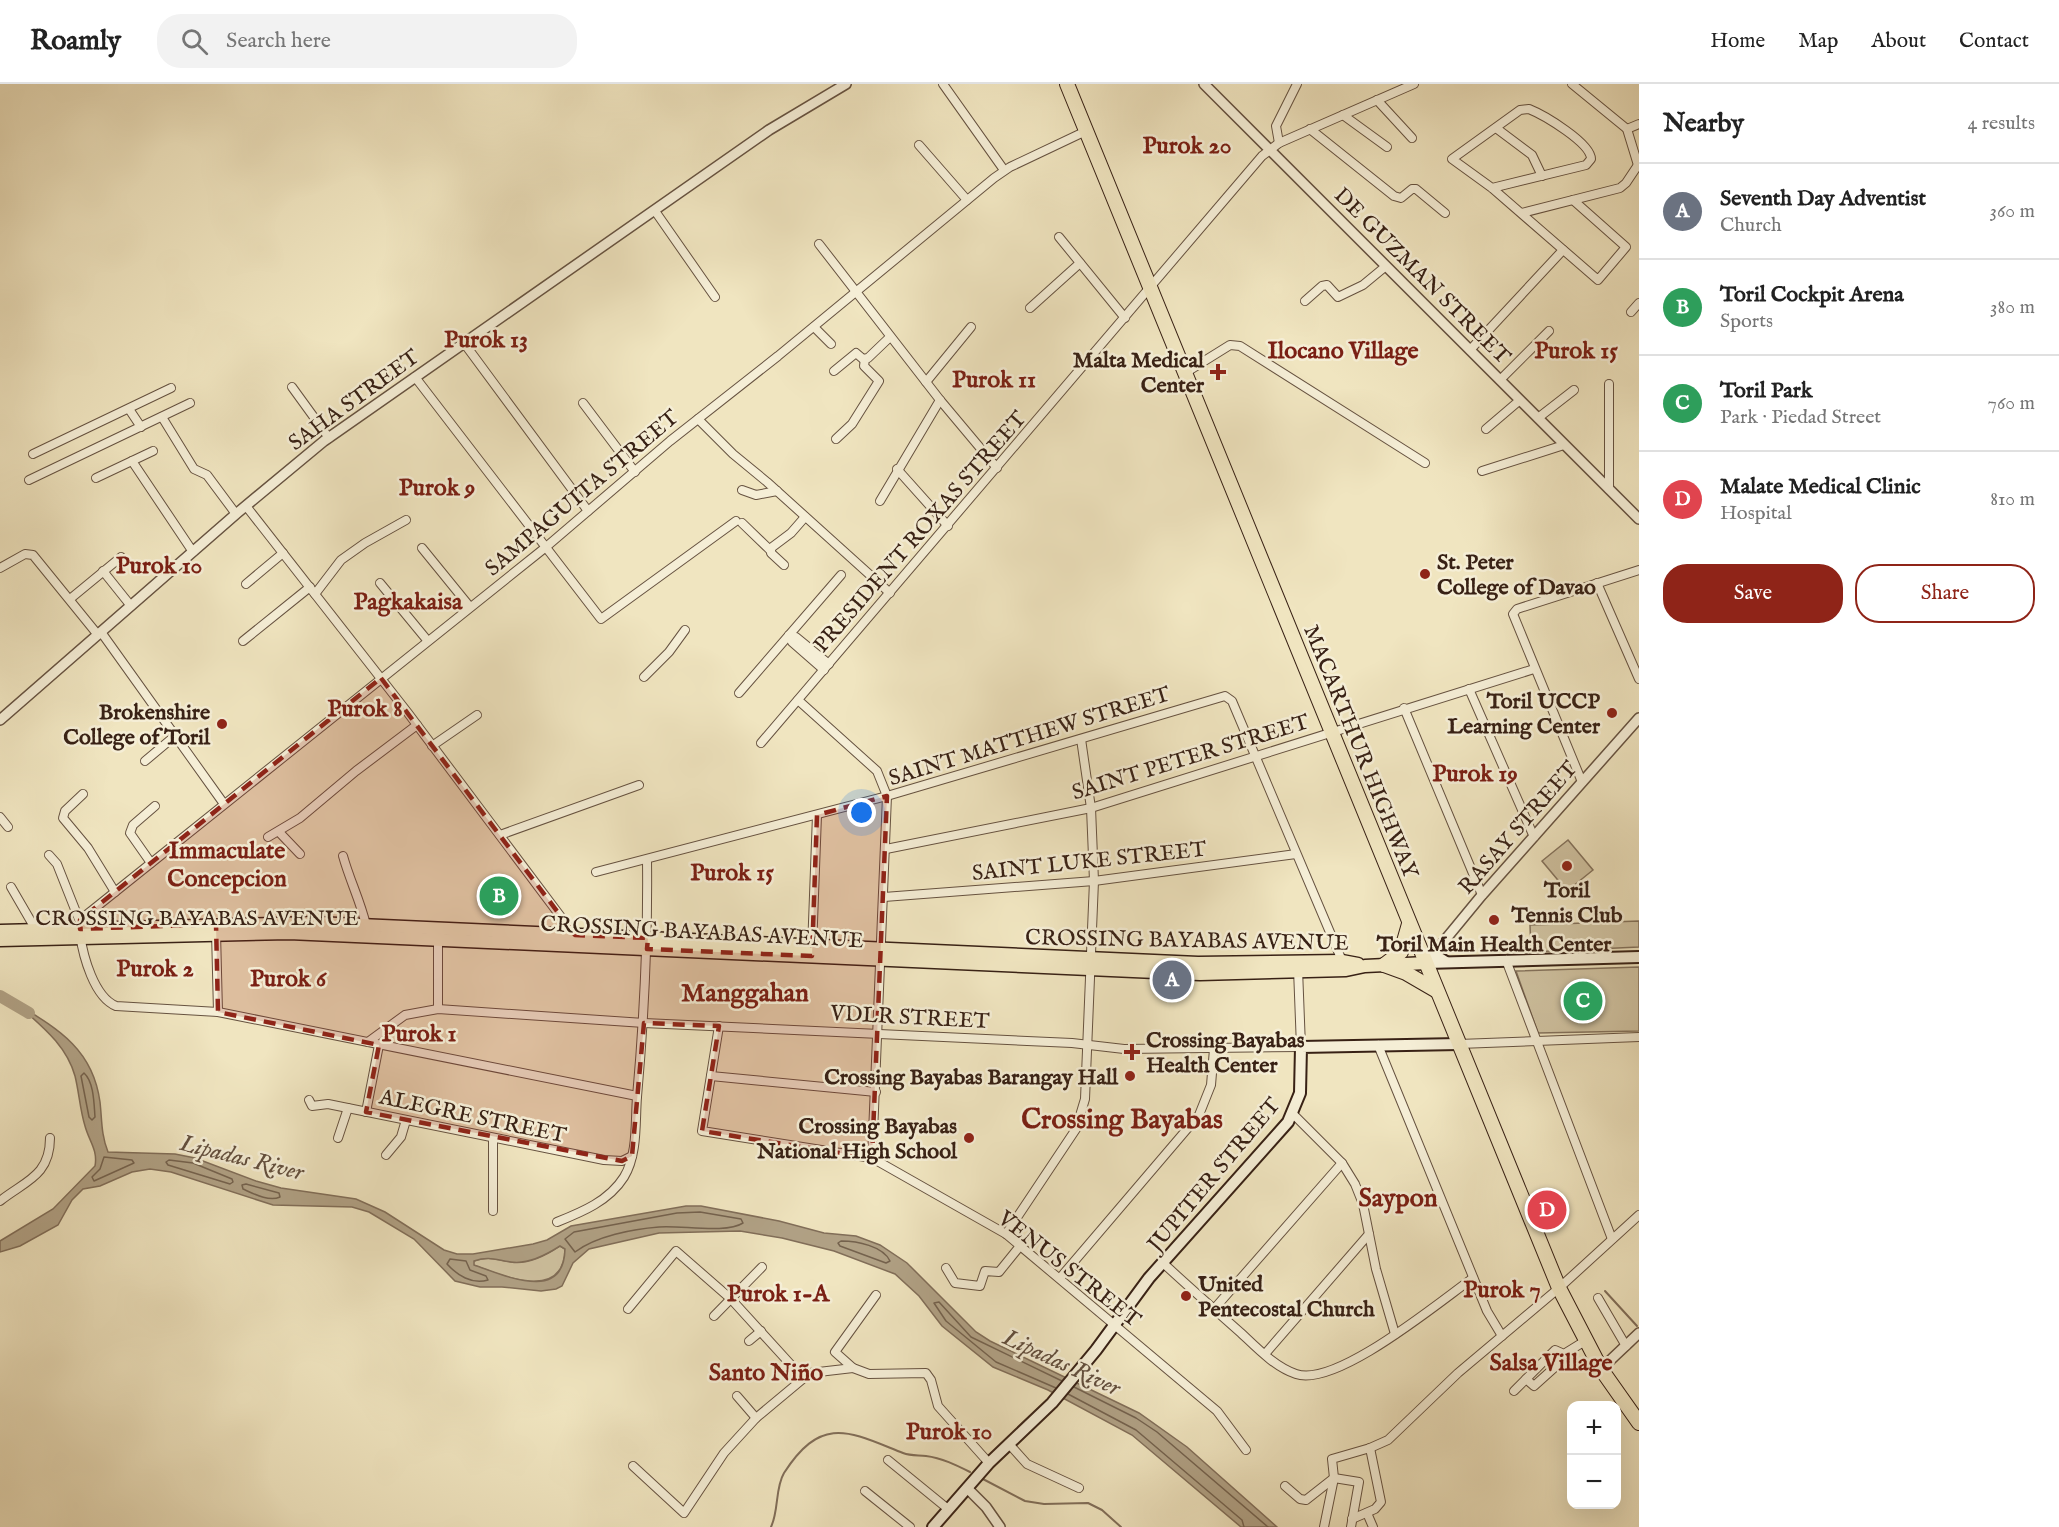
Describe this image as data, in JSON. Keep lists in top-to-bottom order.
{
  "streets": {
    "highway": ["MACARTHUR HIGHWAY"],
    "main road": ["CROSSING BAYABAS AVENUE", "VDLR STREET", "JUPITER STREET"],
    "street": [
      "DE GUZMAN STREET",
      "SAHA STREET",
      "SAMPAGUITA STREET",
      "PRESIDENT ROXAS STREET",
      "SAINT MATTHEW STREET",
      "SAINT PETER STREET",
      "RASAY STREET",
      "SAINT LUKE STREET",
      "ALEGRE STREET",
      "VENUS STREET"
    ]
  },
  "crossings": [
    ["DE GUZMAN STREET", "PRESIDENT ROXAS STREET"],
    ["SAMPAGUITA STREET", "MACARTHUR HIGHWAY"],
    ["SAMPAGUITA STREET", "CROSSING BAYABAS AVENUE"],
    ["PRESIDENT ROXAS STREET", "MACARTHUR HIGHWAY"],
    ["SAINT MATTHEW STREET", "SAINT PETER STREET"],
    ["MACARTHUR HIGHWAY", "SAINT PETER STREET"],
    ["MACARTHUR HIGHWAY", "RASAY STREET"],
    ["MACARTHUR HIGHWAY", "CROSSING BAYABAS AVENUE"],
    ["MACARTHUR HIGHWAY", "VDLR STREET"],
    ["RASAY STREET", "CROSSING BAYABAS AVENUE"],
    ["CROSSING BAYABAS AVENUE", "JUPITER STREET"],
    ["VDLR STREET", "JUPITER STREET"],
    ["JUPITER STREET", "VENUS STREET"]
  ],
  "districts": [
    "Purok 20",
    "Purok 13",
    "Ilocano Village",
    "Purok 15",
    "Purok 11",
    "Purok 9",
    "Purok 10",
    "Pagkakaisa",
    "Purok 8",
    "Purok 19",
    "Immaculate Concepcion",
    "Purok 15",
    "Purok 2",
    "Purok 6",
    "Manggahan",
    "Purok 1",
    "Crossing Bayabas",
    "Saypon",
    "Purok 7",
    "Purok 1-A",
    "Salsa Village",
    "Santo Niño",
    "Purok 10"
  ],
  "water": ["Lipadas River"],
  "places": {
    "health": ["Malta Medical Center", "Crossing Bayabas Health Center"],
    "other": [
      "St. Peter College of Davao",
      "Toril UCCP Learning Center",
      "Brokenshire College of Toril",
      "Toril Tennis Club",
      "Toril Main Health Center",
      "Crossing Bayabas Barangay Hall",
      "Crossing Bayabas National High School",
      "United Pentecostal Church"
    ]
  },
  "page": {
    "header": "Roamly",
    "search": "Search here",
    "nav": [
      "Home",
      "Map",
      "About",
      "Contact"
    ],
    "heading": ["Nearby", "4 results"],
    "list": [
      {
        "mark": "A",
        "name": "Seventh Day Adventist",
        "note": "Church",
        "value": "360 m"
      },
      {
        "mark": "B",
        "name": "Toril Cockpit Arena",
        "note": "Sports",
        "value": "380 m"
      },
      {
        "mark": "C",
        "name": "Toril Park",
        "note": "Park · Piedad Street",
        "value": "760 m"
      },
      {
        "mark": "D",
        "name": "Malate Medical Clinic",
        "note": "Hospital",
        "value": "810 m"
      }
    ],
    "buttons": ["Save", "Share"],
    "pins": [
      "B",
      "A",
      "C",
      "D"
    ],
    "map_buttons": ["+", "−"]
  }
}
